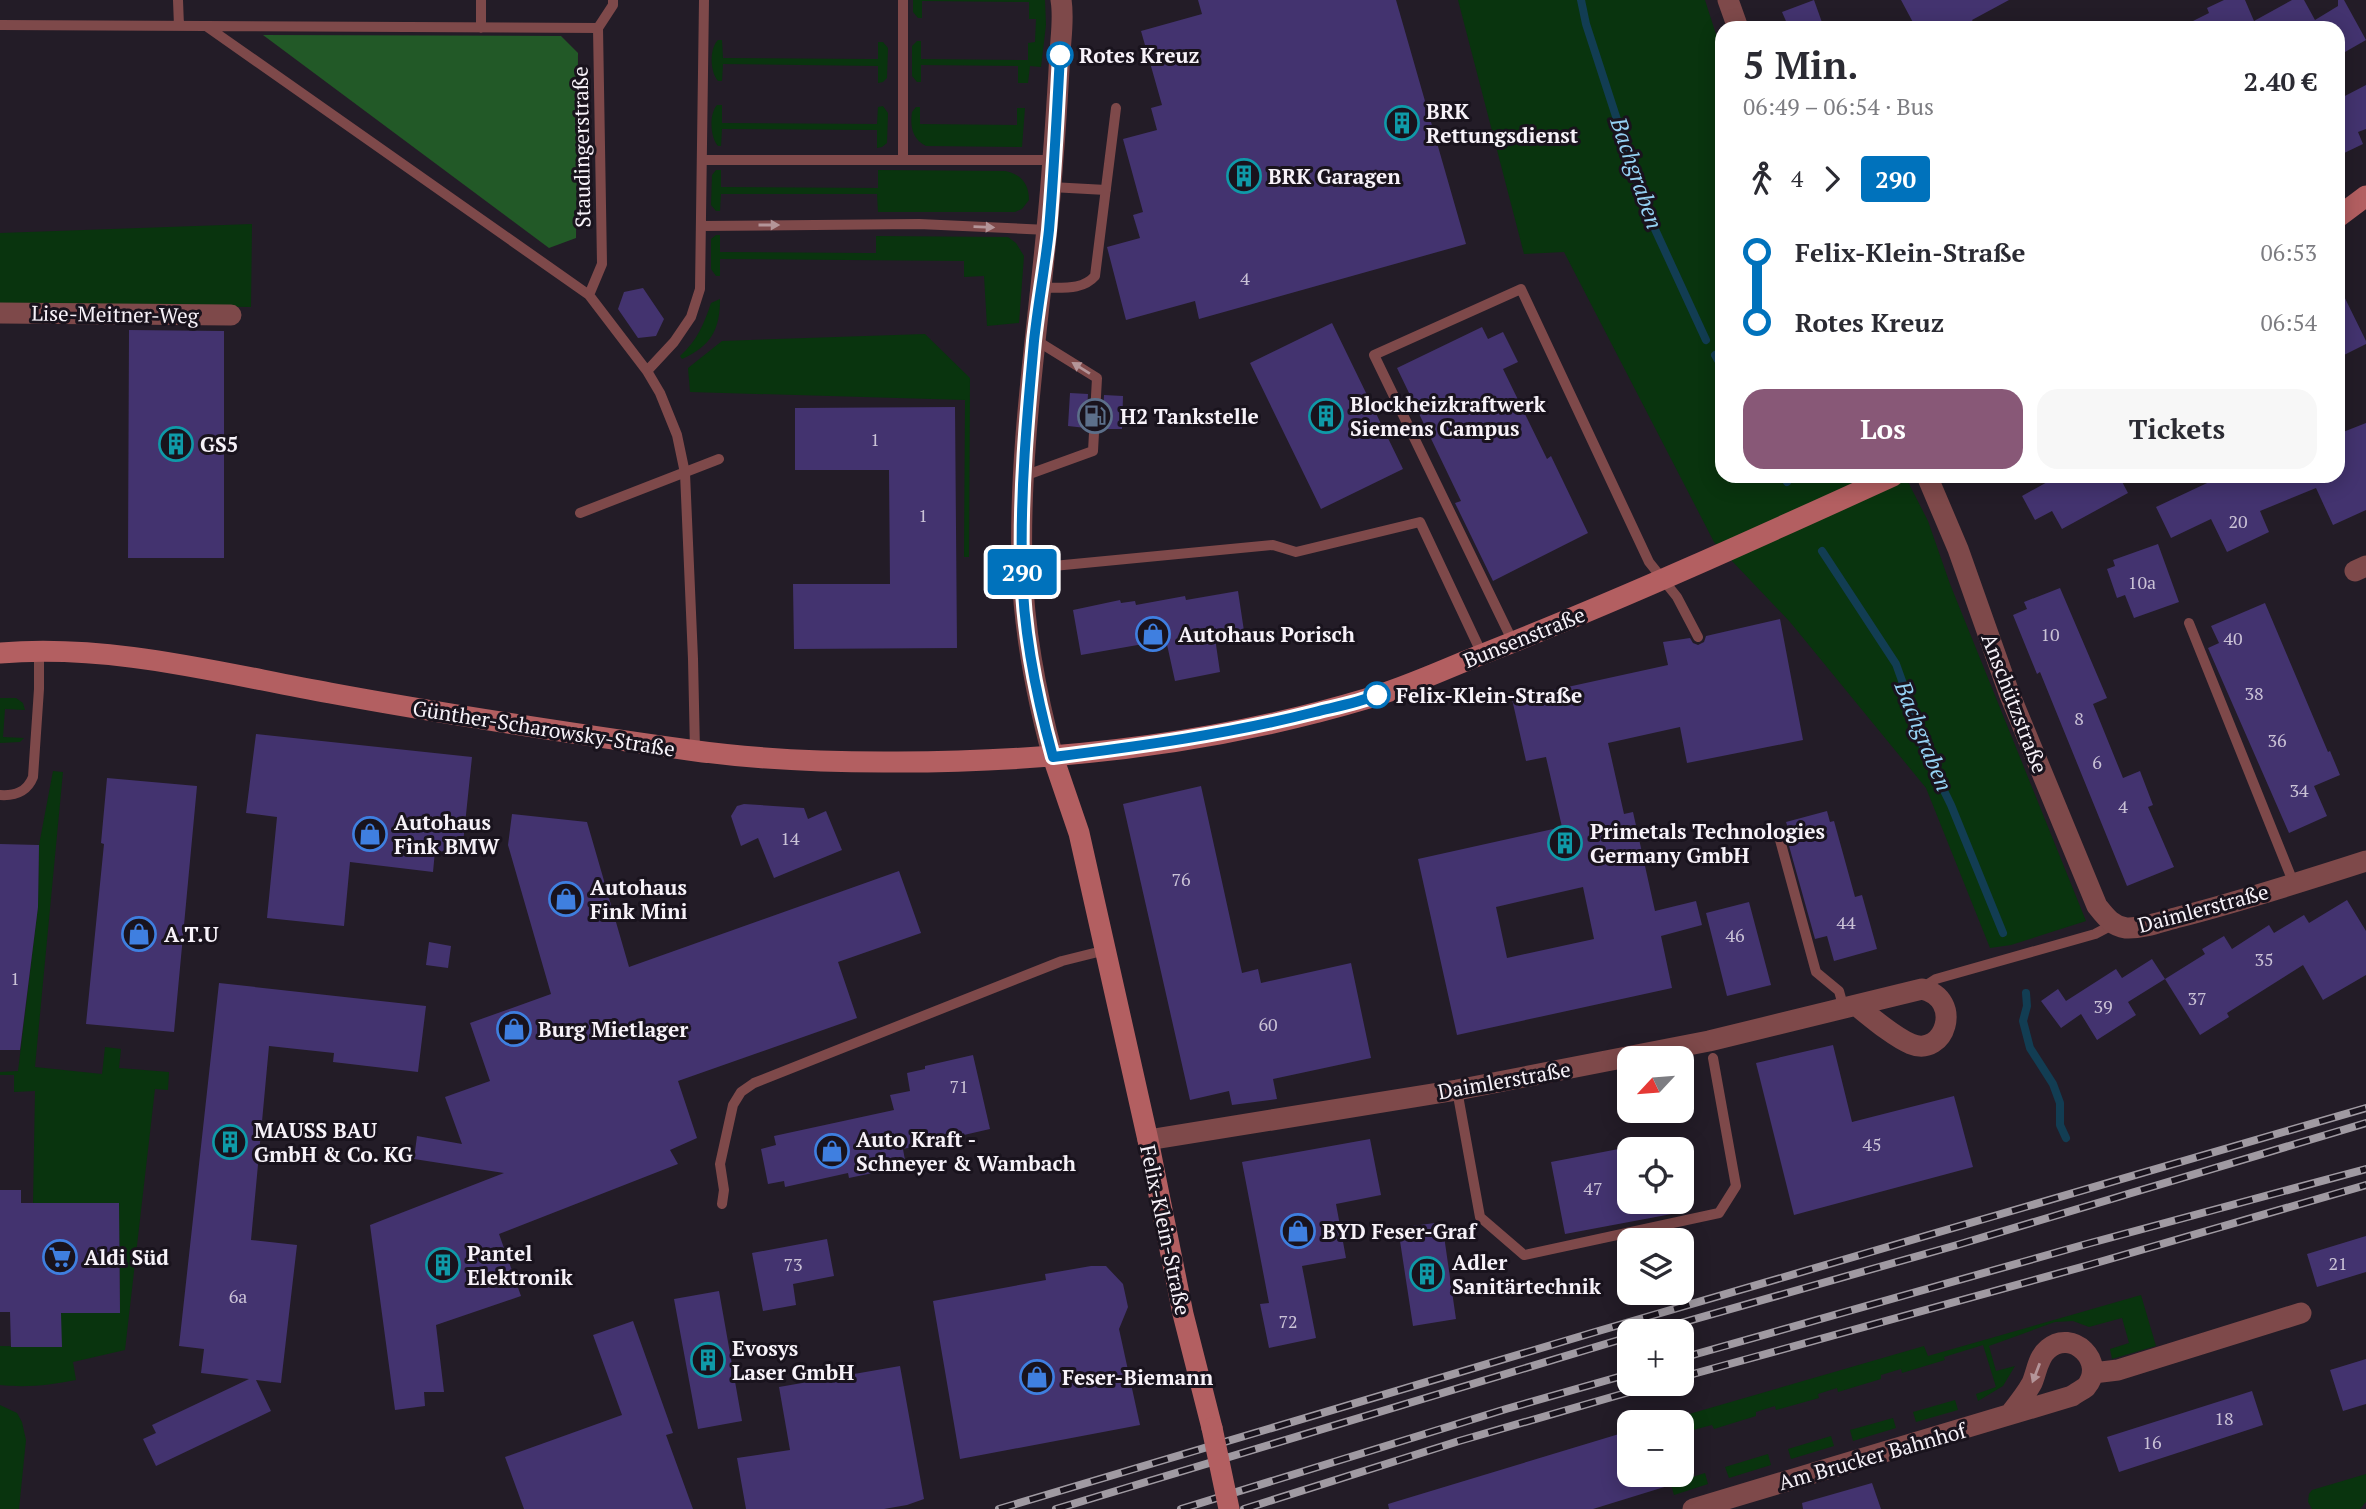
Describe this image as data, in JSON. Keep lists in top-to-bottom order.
{
  "streets": {
    "street": [
      "Lise-Meitner-Weg",
      "Bunsenstraße",
      "Anschützstraße",
      "Günther-Scharowsky-Straße",
      "Daimlerstraße",
      "Felix-Klein-Straße",
      "Am Brucker Bahnhof"
    ],
    "lane": ["Staudingerstraße"]
  },
  "crossings": [
    ["Bunsenstraße", "Günther-Scharowsky-Straße"],
    ["Bunsenstraße", "Felix-Klein-Straße"],
    ["Anschützstraße", "Daimlerstraße"],
    ["Günther-Scharowsky-Straße", "Felix-Klein-Straße"],
    ["Daimlerstraße", "Felix-Klein-Straße"]
  ],
  "water": ["Bachgraben"],
  "places": {
    "other": ["Rotes Kreuz", "Felix-Klein-Straße"],
    "building": [
      "BRK Rettungsdienst",
      "BRK Garagen",
      "Blockheizkraftwerk Siemens Campus",
      "GS5",
      "Primetals Technologies Germany GmbH",
      "MAUSS BAU GmbH & Co. KG",
      "Pantel Elektronik",
      "Adler Sanitärtechnik",
      "Evosys Laser GmbH"
    ],
    "fuel station": ["H2 Tankstelle"],
    "shop": [
      "Autohaus Porisch",
      "Autohaus Fink BMW",
      "Autohaus Fink Mini",
      "A.T.U",
      "Burg Mietlager",
      "Auto Kraft - Schneyer & Wambach",
      "BYD Feser-Graf",
      "Feser-Biemann"
    ],
    "supermarket": ["Aldi Süd"]
  },
  "lines": ["bus line 290"],
  "house_numbers": [
    "4",
    "1",
    "1",
    "20",
    "10a",
    "10",
    "40",
    "38",
    "8",
    "36",
    "6",
    "34",
    "4",
    "14",
    "76",
    "44",
    "46",
    "35",
    "1",
    "37",
    "39",
    "60",
    "71",
    "45",
    "47",
    "21",
    "73",
    "6a",
    "72",
    "18",
    "16"
  ],
  "north": "bottom left",
  "page": {
    "on_map": "290",
    "heading": ["5 Min.", "06:49 – 06:54 · Bus", "2.40 €"],
    "legs": ["4", "290"],
    "list": [
      {
        "name": "Felix-Klein-Straße",
        "value": "06:53"
      },
      {
        "name": "Rotes Kreuz",
        "value": "06:54"
      }
    ],
    "buttons": ["Los", "Tickets"],
    "map_buttons": ["+", "−"]
  }
}
